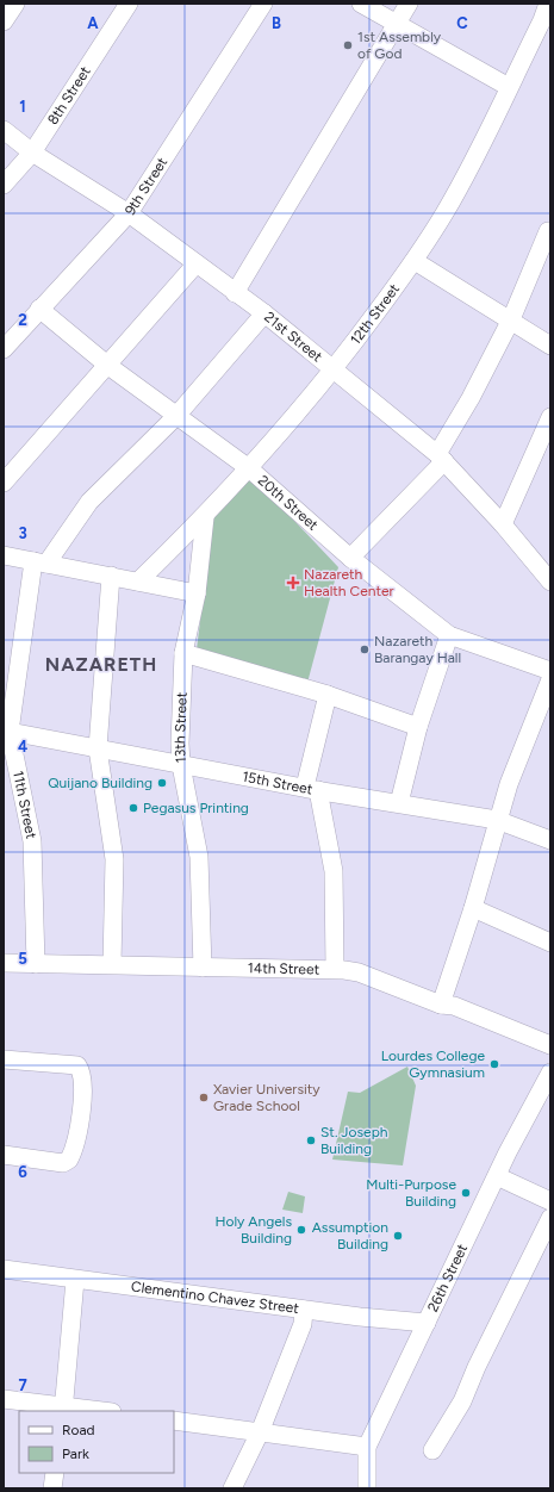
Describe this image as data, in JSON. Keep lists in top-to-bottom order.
{
  "streets": {
    "street": [
      "8th Street",
      "9th Street",
      "12th Street",
      "21st Street",
      "20th Street",
      "13th Street",
      "15th Street",
      "11th Street",
      "14th Street",
      "26th Street",
      "Clementino Chavez Street"
    ]
  },
  "crossings": [
    ["8th Street", "21st Street"],
    ["9th Street", "21st Street"],
    ["9th Street", "20th Street"],
    ["12th Street", "21st Street"],
    ["12th Street", "20th Street"],
    ["12th Street", "13th Street"],
    ["21st Street", "11th Street"],
    ["20th Street", "11th Street"],
    ["13th Street", "15th Street"],
    ["13th Street", "14th Street"],
    ["15th Street", "11th Street"],
    ["11th Street", "14th Street"],
    ["26th Street", "Clementino Chavez Street"]
  ],
  "districts": ["NAZARETH"],
  "places": {
    "other": [
      "1st Assembly of God",
      "Nazareth Barangay Hall",
      "Quijano Building",
      "Pegasus Printing",
      "Lourdes College Gymnasium",
      "Xavier University Grade School",
      "St. Joseph Building",
      "Multi-Purpose Building",
      "Holy Angels Building",
      "Assumption Building"
    ],
    "health": ["Nazareth Health Center"]
  },
  "legend": ["Road", "Park"],
  "grid": {
    "columns": ["A", "B", "C"],
    "rows": [
      "1",
      "2",
      "3",
      "4",
      "5",
      "6",
      "7"
    ]
  }
}
